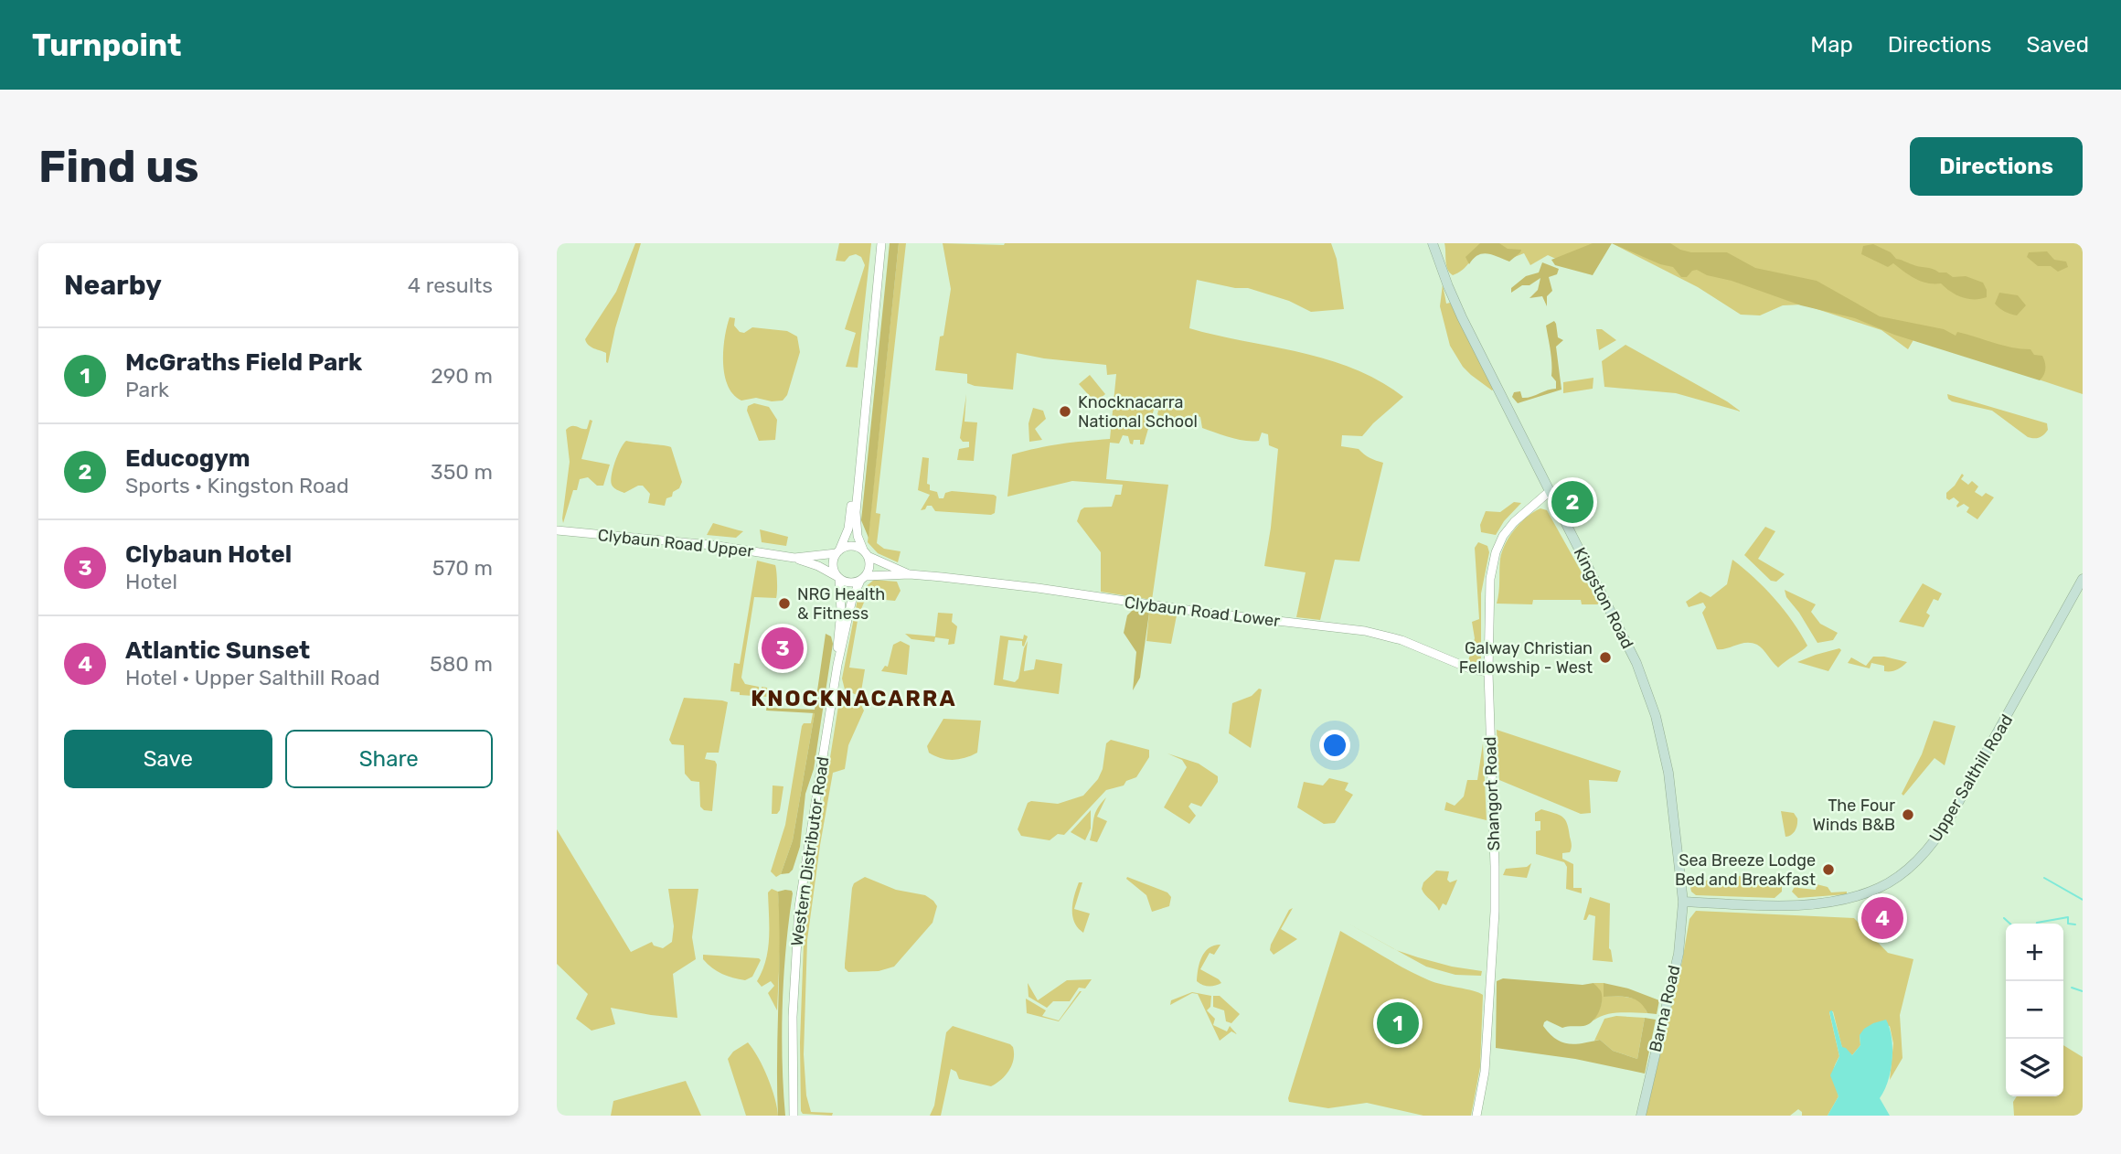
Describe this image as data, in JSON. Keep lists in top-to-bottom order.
{
  "streets": {
    "main road": ["Kingston Road", "Upper Salthill Road", "Barna Road"],
    "street": [
      "Clybaun Road Upper",
      "Clybaun Road Lower",
      "Shangort Road",
      "Western Distributor Road"
    ]
  },
  "crossings": [
    ["Clybaun Road Upper", "Clybaun Road Lower"],
    ["Clybaun Road Upper", "Western Distributor Road"],
    ["Kingston Road", "Upper Salthill Road"],
    ["Kingston Road", "Shangort Road"],
    ["Kingston Road", "Barna Road"],
    ["Clybaun Road Lower", "Shangort Road"],
    ["Clybaun Road Lower", "Western Distributor Road"],
    ["Upper Salthill Road", "Barna Road"]
  ],
  "districts": ["KNOCKNACARRA"],
  "places": [
    "Knocknacarra National School",
    "NRG Health & Fitness",
    "Galway Christian Fellowship - West",
    "The Four Winds B&B",
    "Sea Breeze Lodge Bed and Breakfast"
  ],
  "page": {
    "header": "Turnpoint",
    "nav": ["Map", "Directions", "Saved"],
    "buttons": [
      "Directions",
      ["Save", "Share"]
    ],
    "title": "Find us",
    "heading": ["Nearby", "4 results"],
    "list": [
      {
        "mark": "1",
        "name": "McGraths Field Park",
        "note": "Park",
        "value": "290 m"
      },
      {
        "mark": "2",
        "name": "Educogym",
        "note": "Sports · Kingston Road",
        "value": "350 m"
      },
      {
        "mark": "3",
        "name": "Clybaun Hotel",
        "note": "Hotel",
        "value": "570 m"
      },
      {
        "mark": "4",
        "name": "Atlantic Sunset",
        "note": "Hotel · Upper Salthill Road",
        "value": "580 m"
      }
    ],
    "pins": [
      "2",
      "3",
      "4",
      "1"
    ],
    "map_buttons": ["+", "−"]
  }
}
